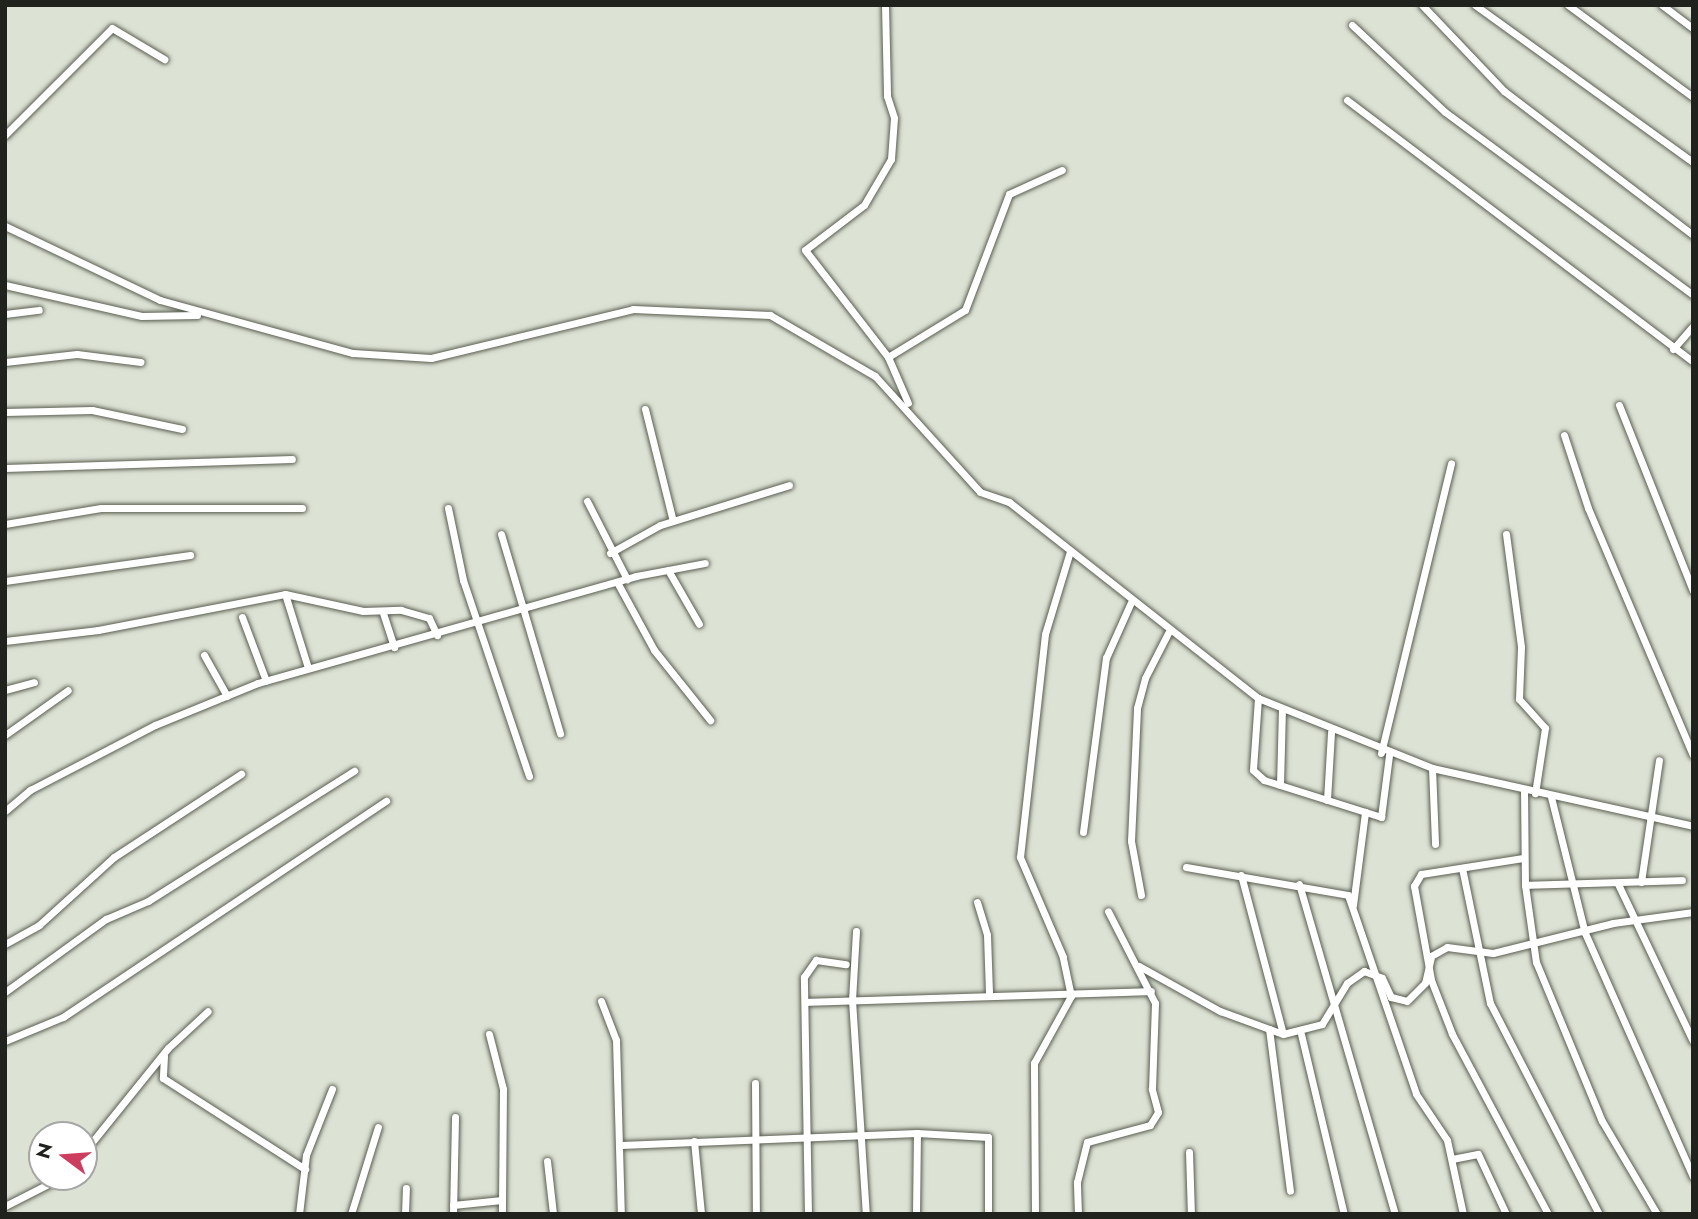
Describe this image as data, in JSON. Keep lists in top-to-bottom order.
{
  "north": "left"
}
